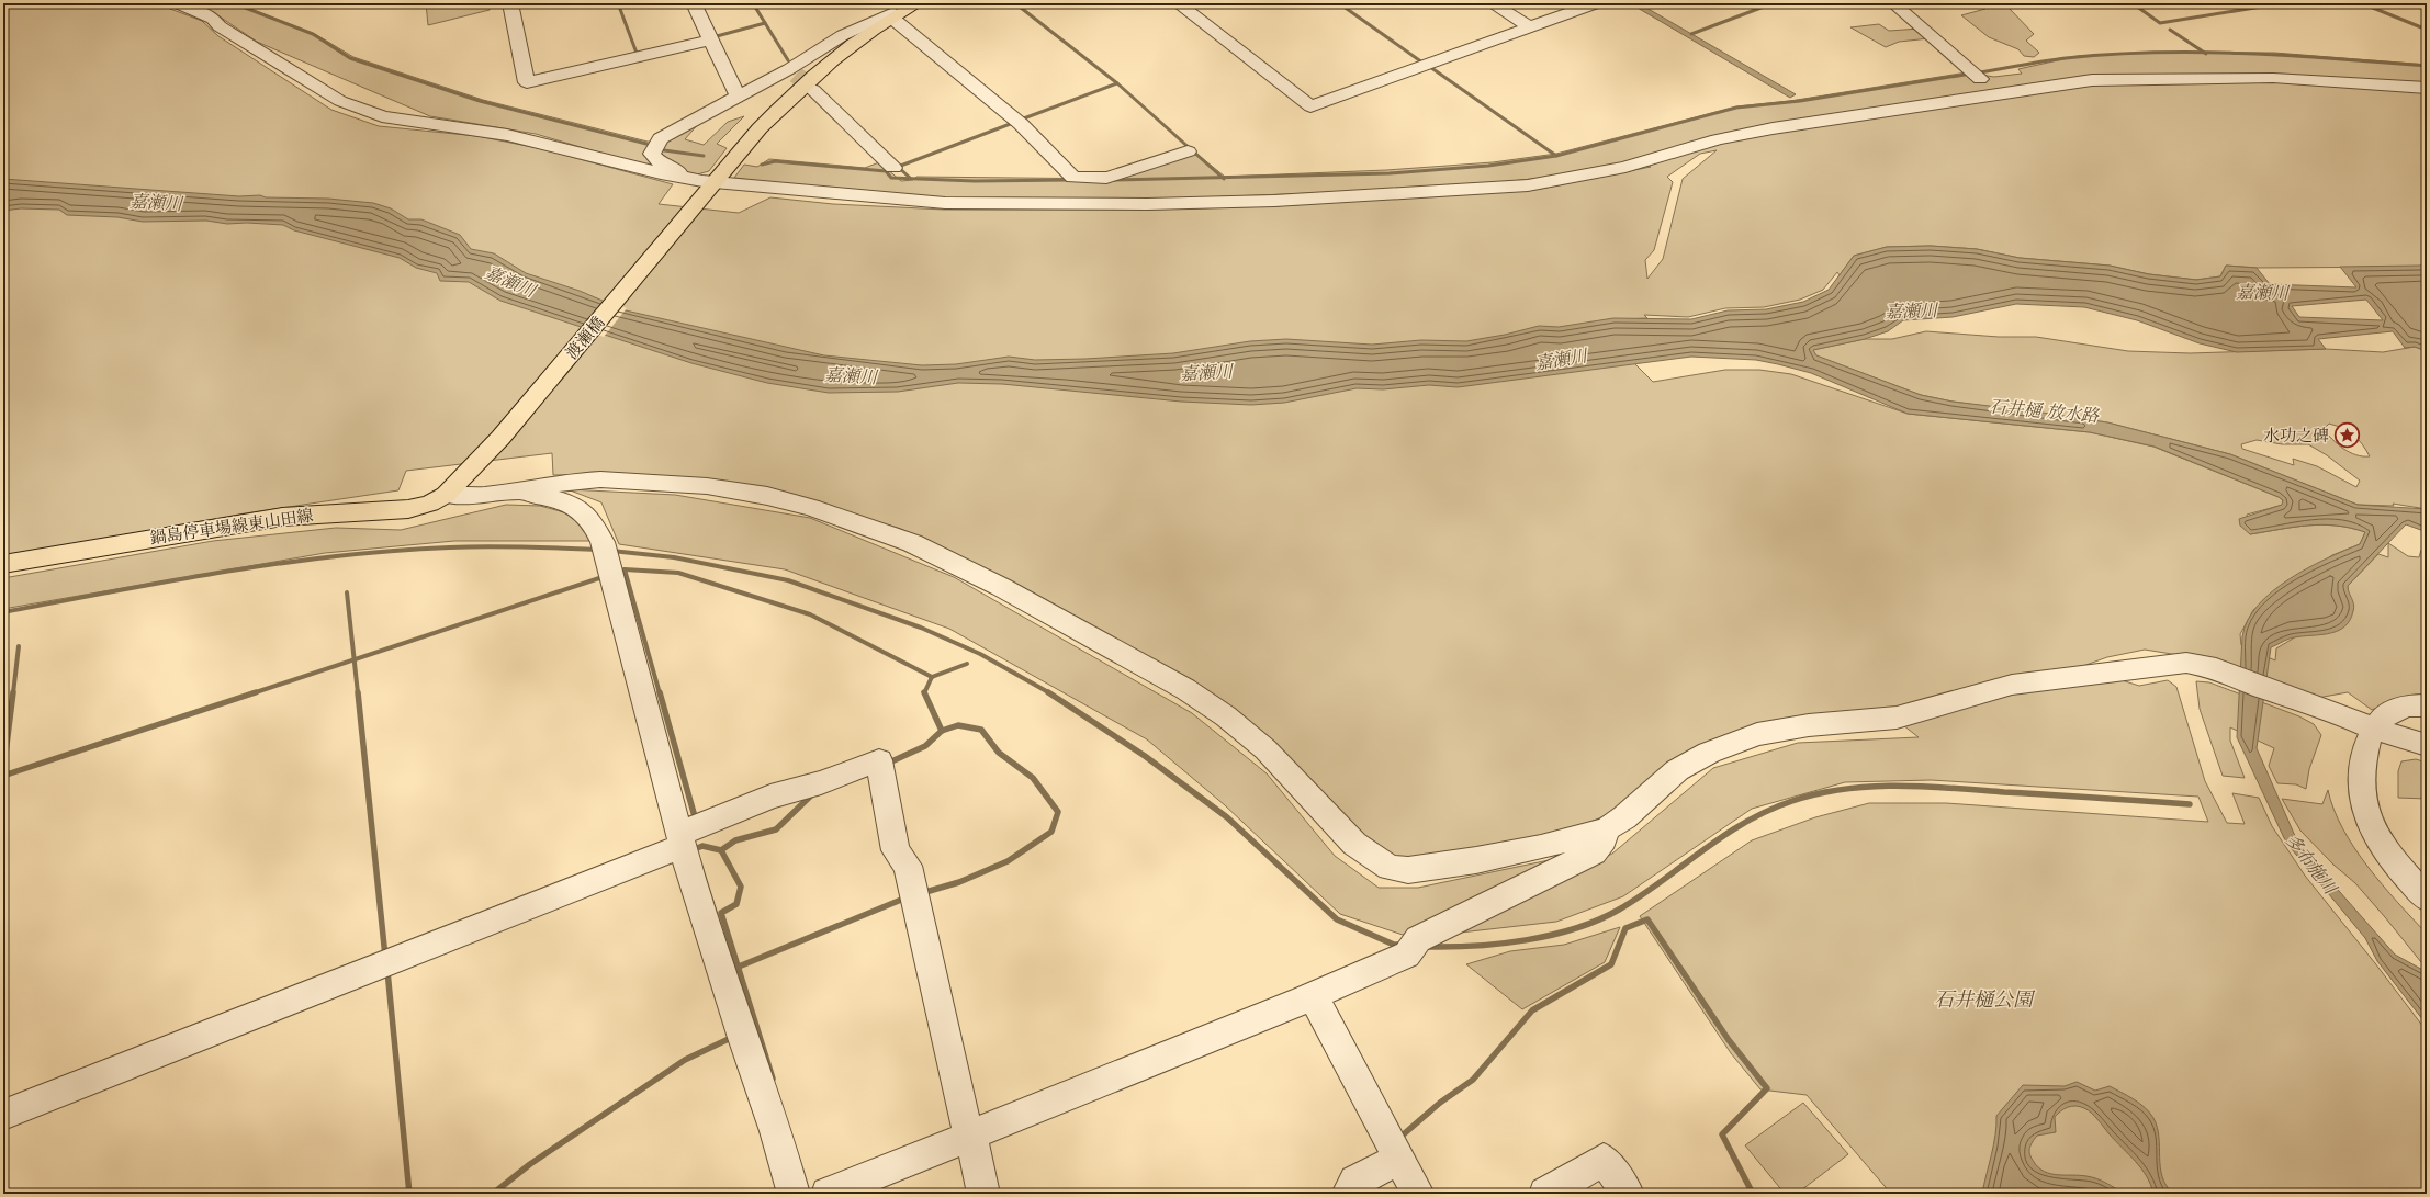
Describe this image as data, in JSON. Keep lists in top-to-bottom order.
{
  "streets": {
    "main road": ["渡瀬橋", "鍋島停車場線東山田線"]
  },
  "crossings": [
    ["渡瀬橋", "鍋島停車場線東山田線"]
  ],
  "water": ["嘉瀬川", "石井樋 放水路", "多布施川"],
  "parks": ["石井樋公園"],
  "places": {
    "place": ["水功之碑"]
  }
}
